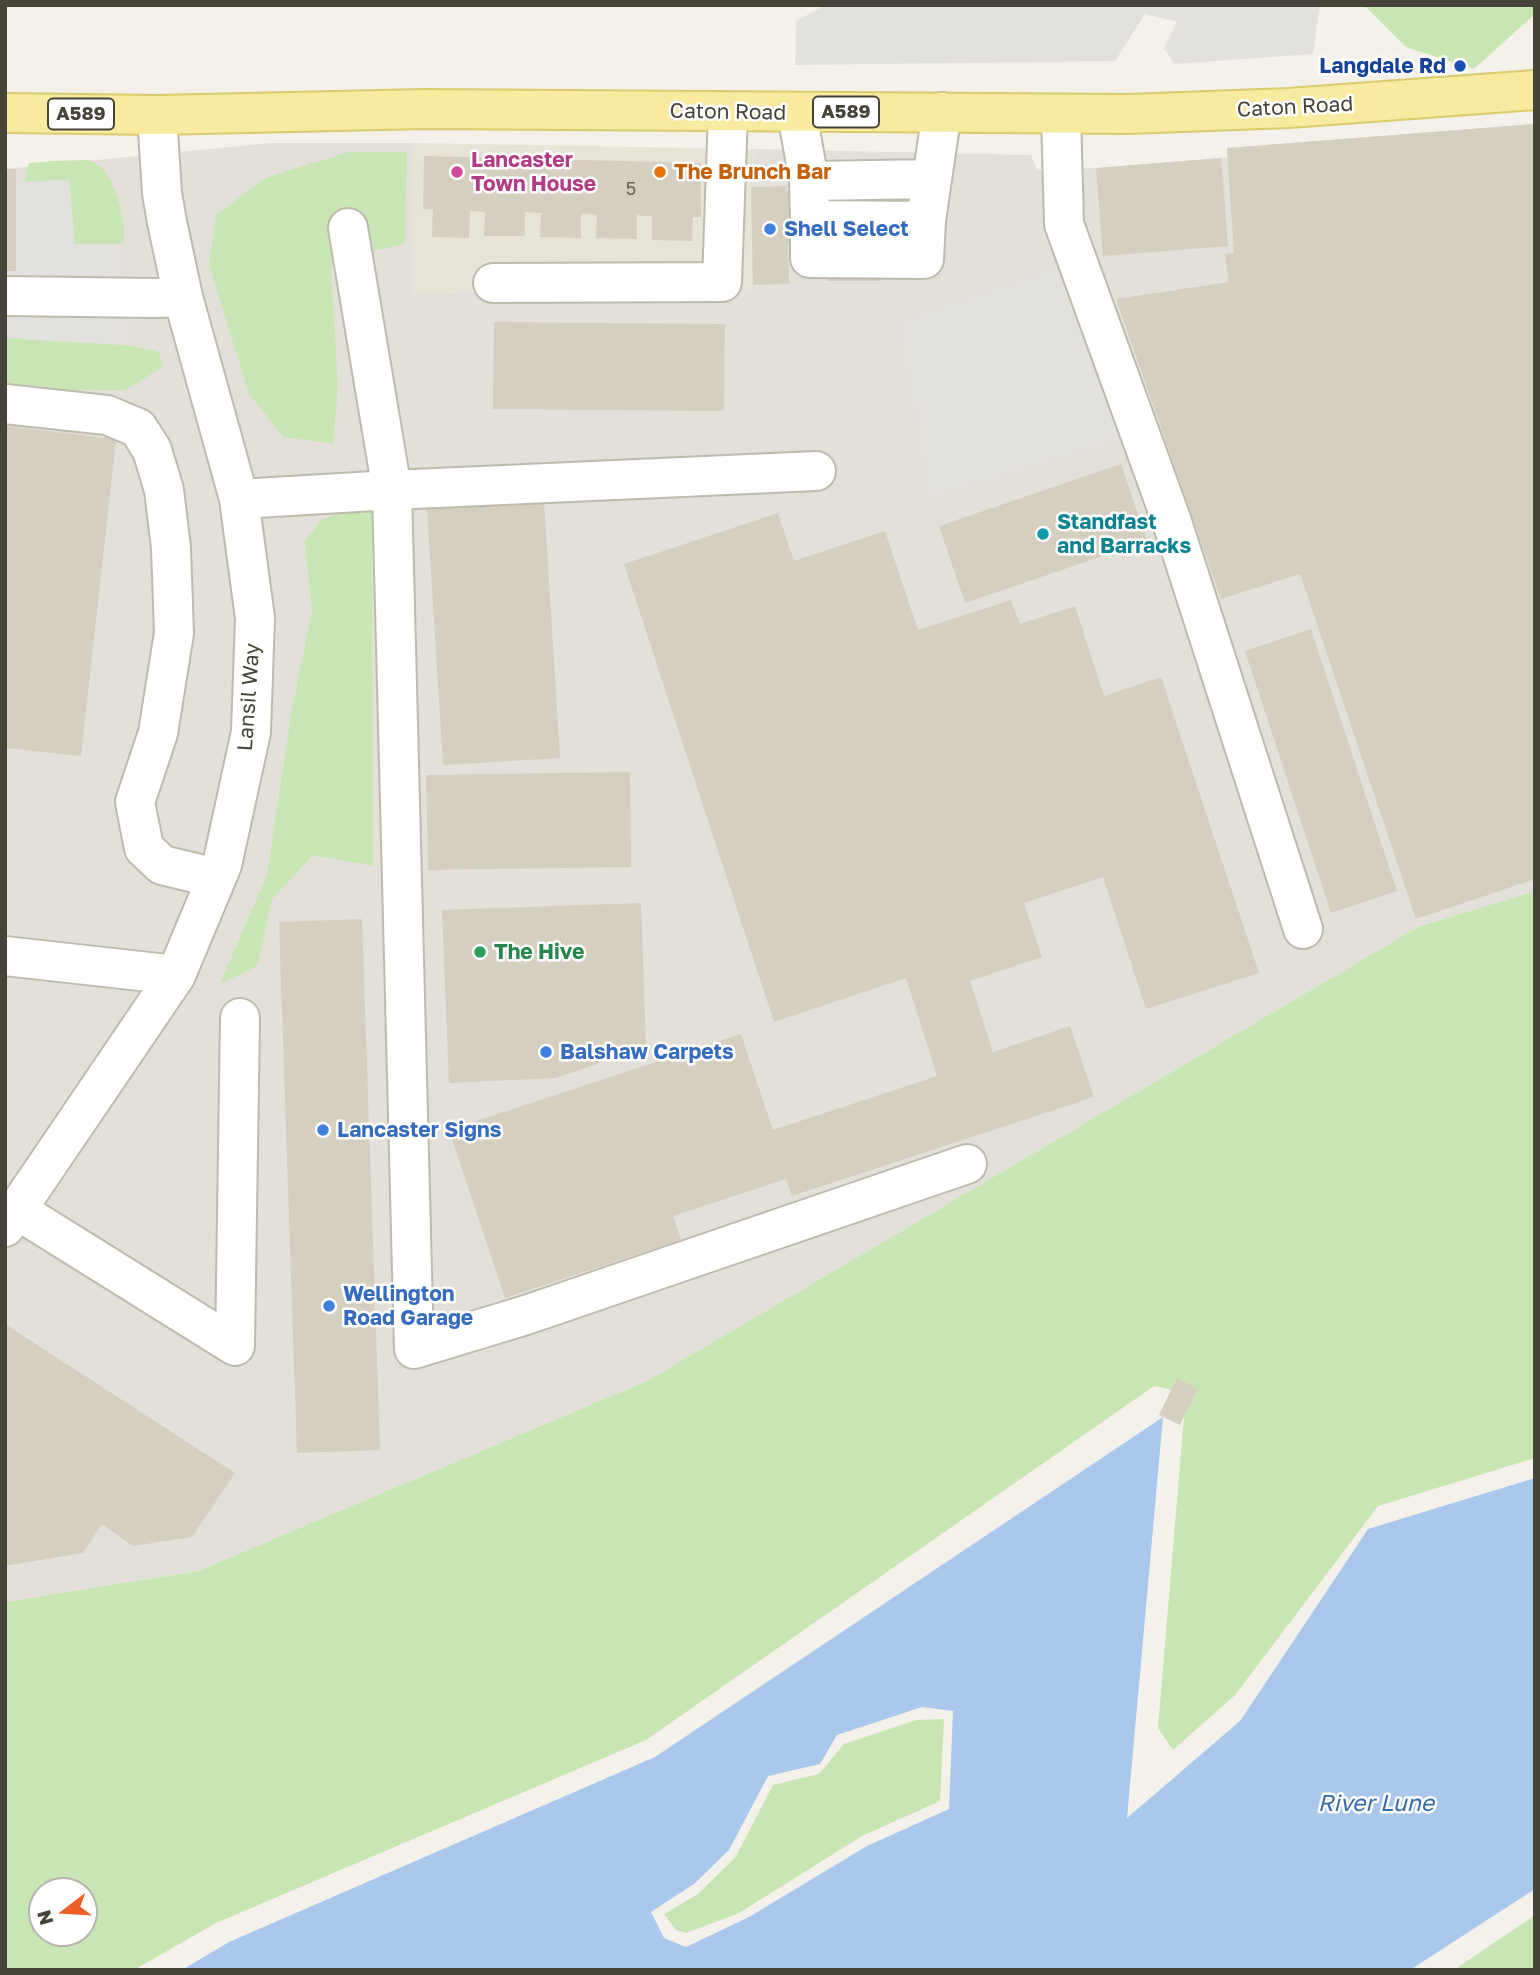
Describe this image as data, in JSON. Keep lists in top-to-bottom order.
{
  "streets": {
    "main road": ["Caton Road", "A589"],
    "street": ["Lansil Way"]
  },
  "crossings": [
    ["Caton Road", "Lansil Way"]
  ],
  "water": ["River Lune"],
  "places": [
    "Langdale Rd",
    "Lancaster Town House",
    "The Brunch Bar",
    "Shell Select",
    "Standfast and Barracks",
    "The Hive",
    "Balshaw Carpets",
    "Lancaster Signs",
    "Wellington Road Garage"
  ],
  "house_numbers": ["5"],
  "north": "left"
}
